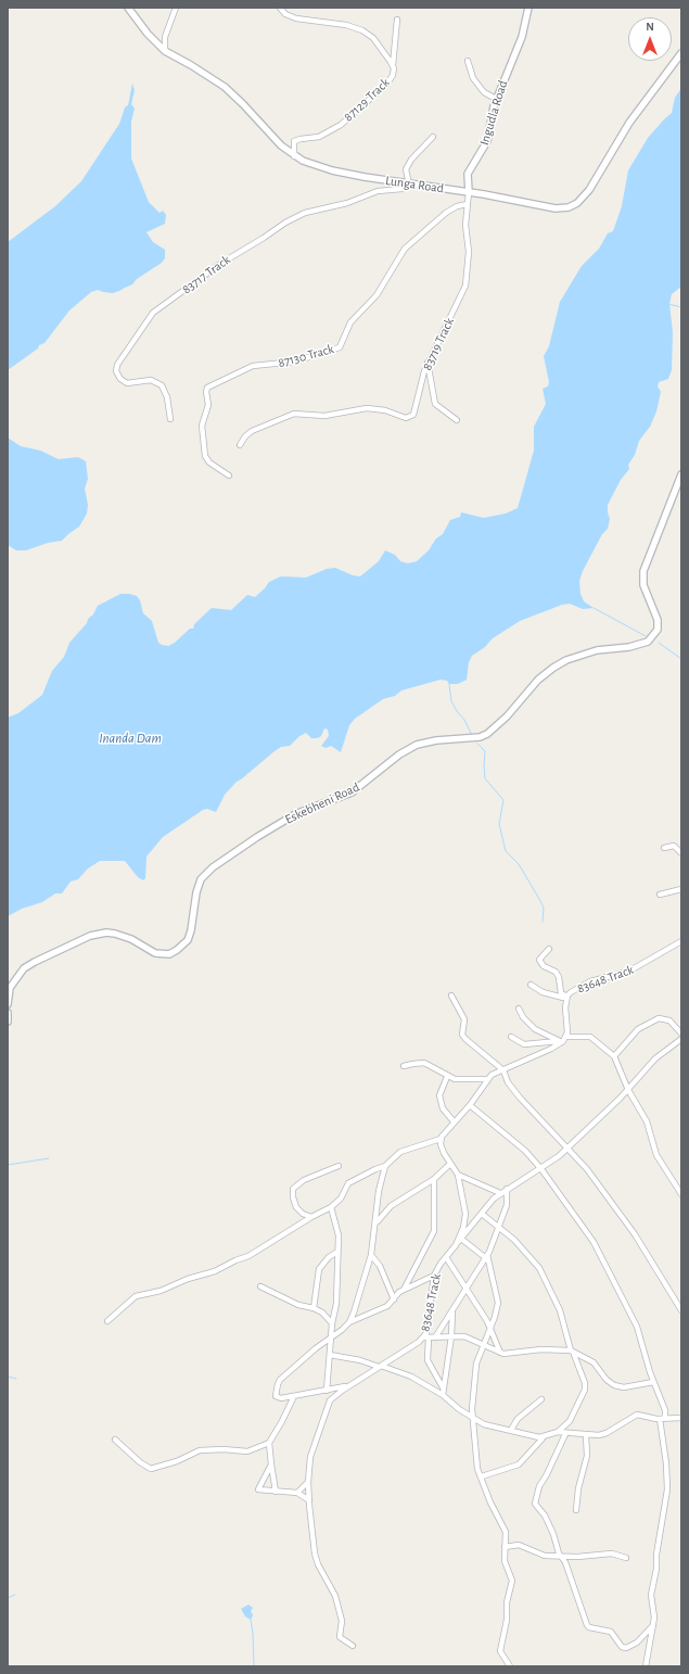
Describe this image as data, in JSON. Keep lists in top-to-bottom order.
{
  "streets": {
    "street": [
      "87129 Track",
      "Ingudla Road",
      "Lunga Road",
      "83717 Track",
      "83719 Track",
      "87130 Track",
      "Eskebheni Road",
      "83648 Track"
    ]
  },
  "crossings": [
    ["87129 Track", "Lunga Road"],
    ["Ingudla Road", "Lunga Road"],
    ["Ingudla Road", "83719 Track"],
    ["Lunga Road", "83717 Track"],
    ["Lunga Road", "83719 Track"],
    ["83719 Track", "87130 Track"]
  ],
  "water": ["Inanda Dam"],
  "north": "top"
}
